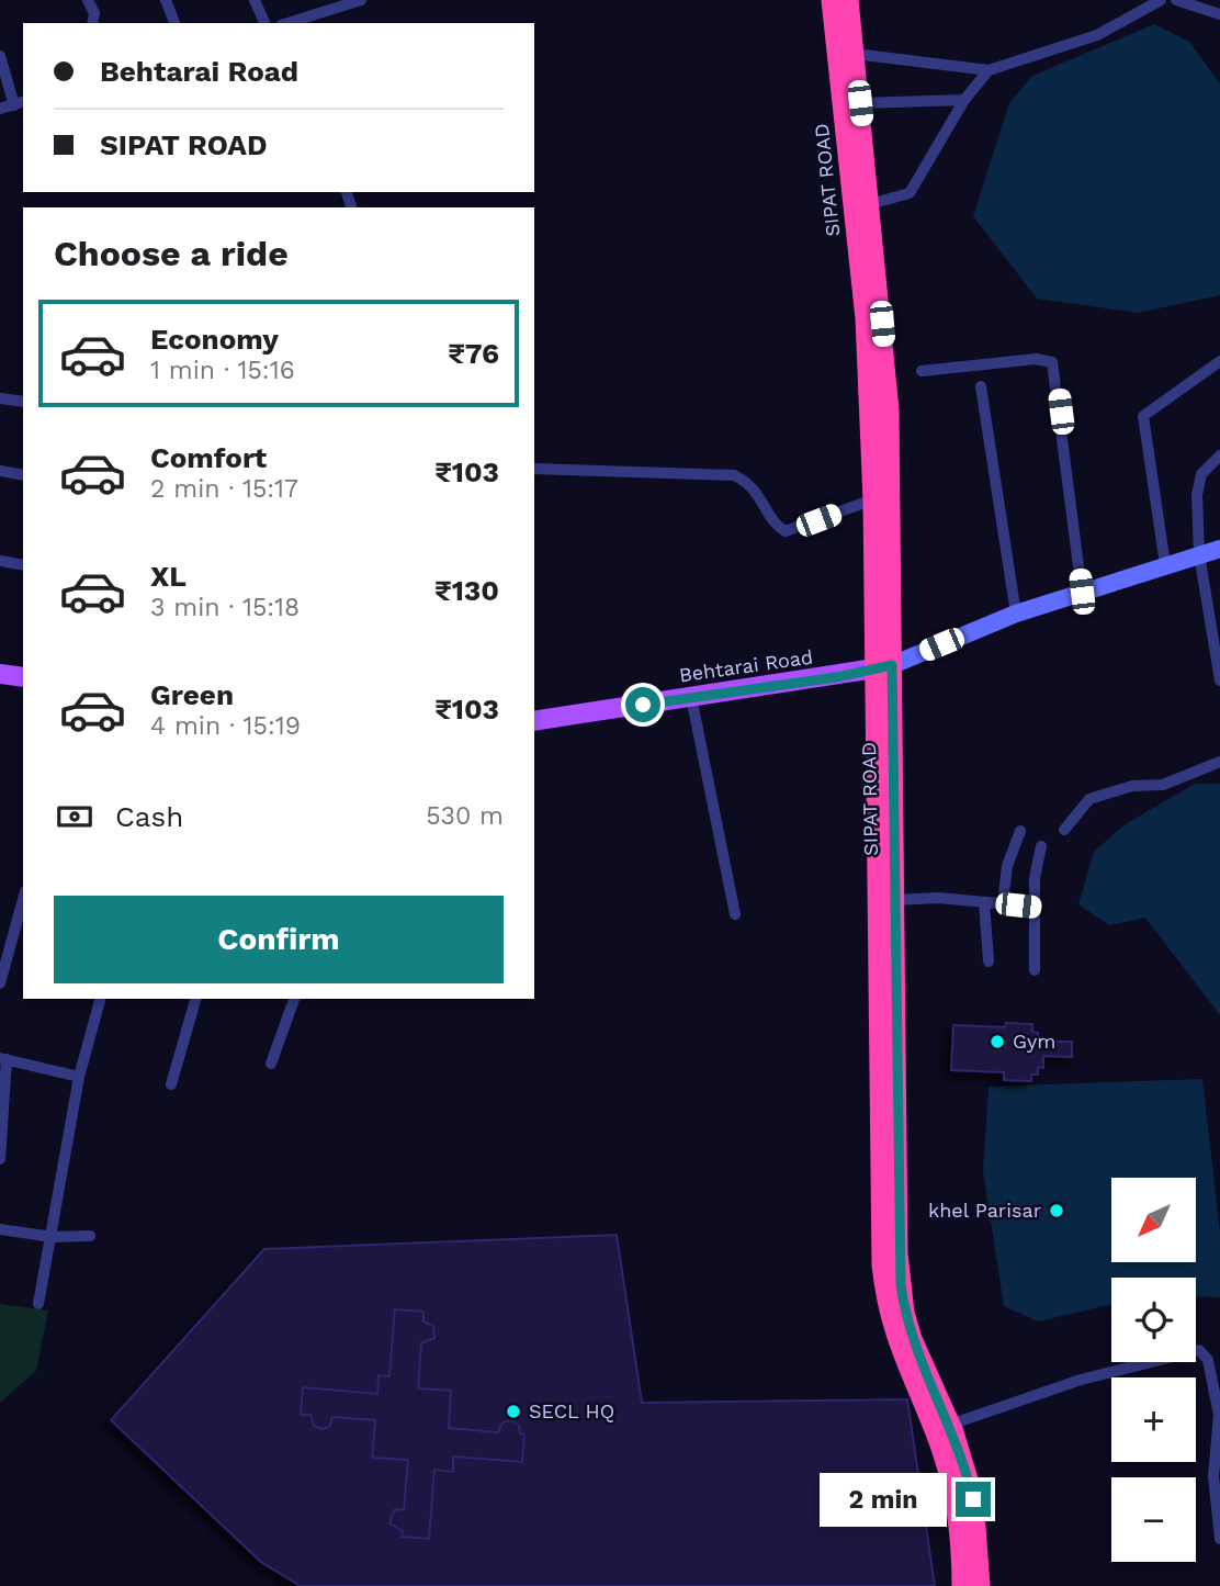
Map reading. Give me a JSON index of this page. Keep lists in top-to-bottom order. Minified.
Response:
{"streets":{"highway":["SIPAT ROAD"],"main road":["Behtarai Road"]},"crossings":[["SIPAT ROAD","Behtarai Road"]],"places":["Gym","khel Parisar","SECL HQ"],"north":"bottom left","page":{"banner":["Behtarai Road","SIPAT ROAD"],"heading":"Choose a ride","list":[{"name":"Economy","note":"1 min · 15:16","value":"₹76"},{"name":"Comfort","note":"2 min · 15:17","value":"₹103"},{"name":"XL","note":"3 min · 15:18","value":"₹130"},{"name":"Green","note":"4 min · 15:19","value":"₹103"}],"pay":["Cash","530 m"],"buttons":"Confirm","map_buttons":["+","−"],"bubble":"2 min"}}
